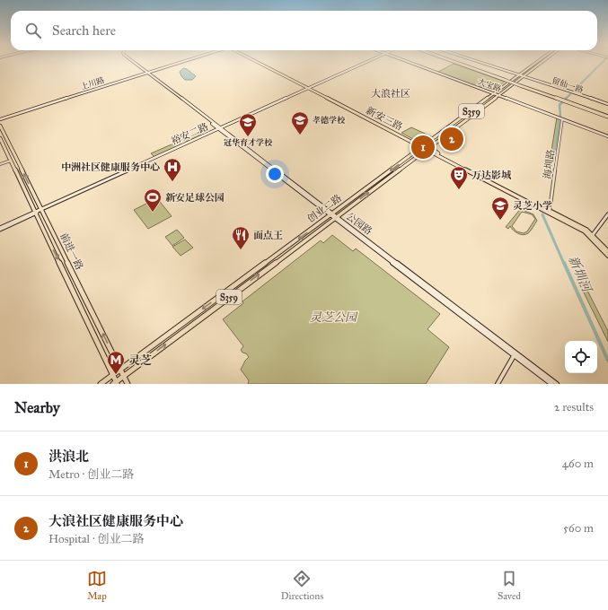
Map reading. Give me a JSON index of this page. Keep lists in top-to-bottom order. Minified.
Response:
{"streets":{"main road":["上川路","大宝路","留仙一路","S359","新安三路","裕安二路","创业二路","公园路","前进一路"],"street":["海圳路"]},"crossings":[["上川路","公园路"],["大宝路","海圳路"],["大宝路","创业二路"],["留仙一路","创业二路"],["新安三路","裕安二路"],["新安三路","海圳路"],["新安三路","创业二路"],["裕安二路","公园路"],["裕安二路","前进一路"],["创业二路","公园路"],["创业二路","前进一路"]],"districts":["大浪社区"],"water":["新圳河"],"parks":["灵芝公园"],"places":{"school or university":["孝德学校","冠华育才学校","灵芝小学"],"hospital":["中洲社区健康服务中心"],"theatre":["万达影城"],"sports":["新安足球公园"],"restaurant":["面点王"],"metro station":["灵芝"]},"page":{"search":"Search here","pins":["2","1"],"heading":["Nearby","2 results"],"list":[{"mark":"1","name":"洪浪北","note":"Metro · 创业二路","value":"460 m"},{"mark":"2","name":"大浪社区健康服务中心","note":"Hospital · 创业二路","value":"560 m"}],"nav":["Map","Directions","Saved"]}}
